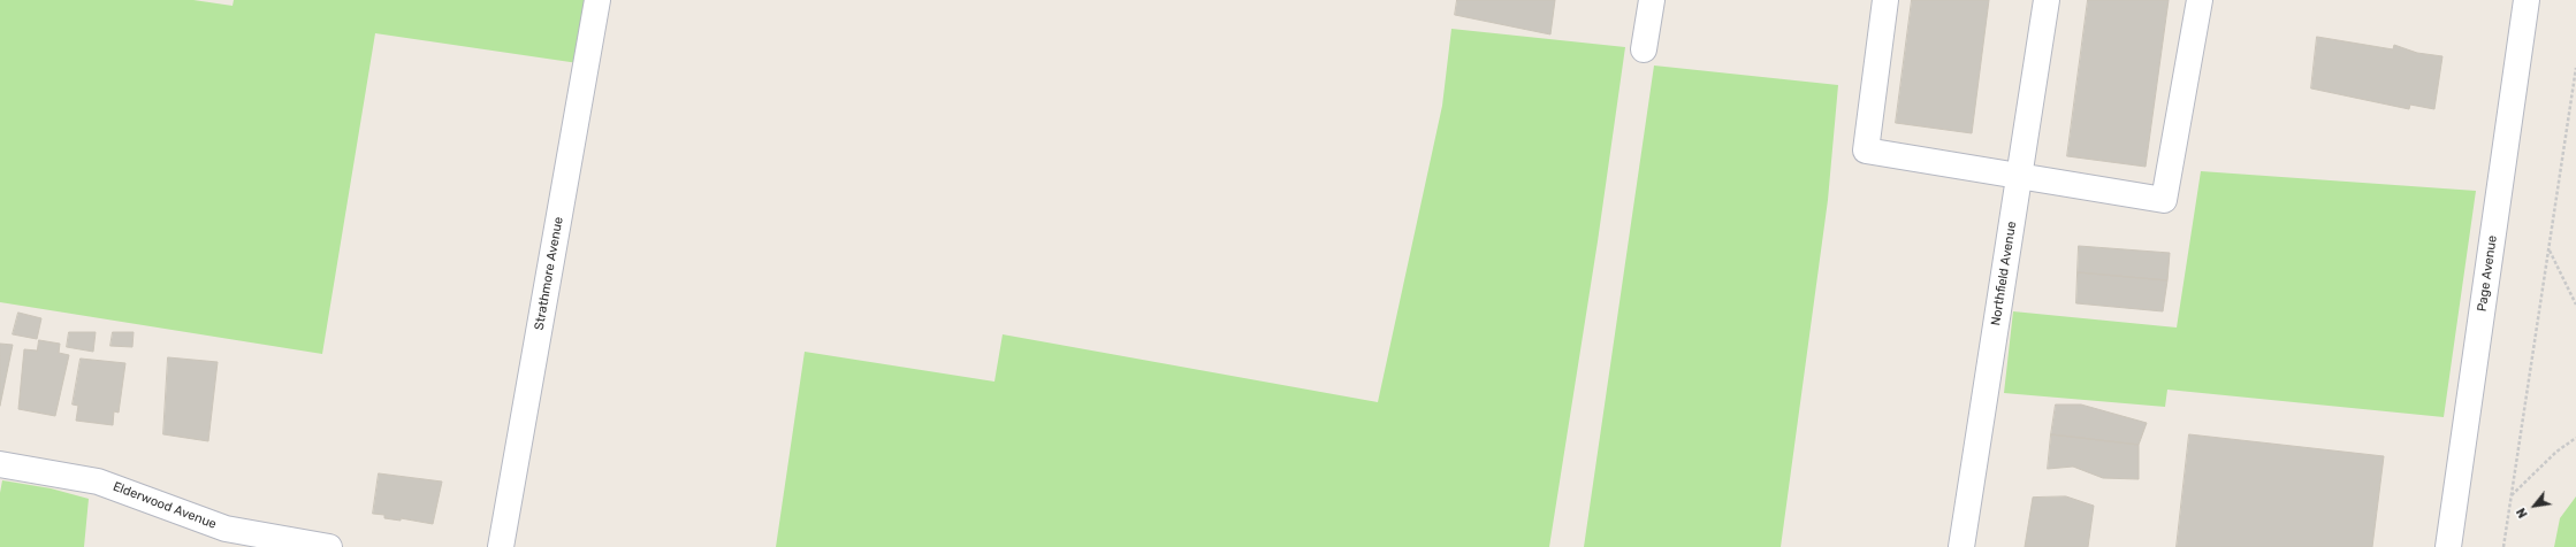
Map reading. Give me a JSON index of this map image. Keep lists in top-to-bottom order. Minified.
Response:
{"streets":{"street":["Strathmore Avenue","Northfield Avenue","Page Avenue","Elderwood Avenue"]},"north":"bottom left"}
